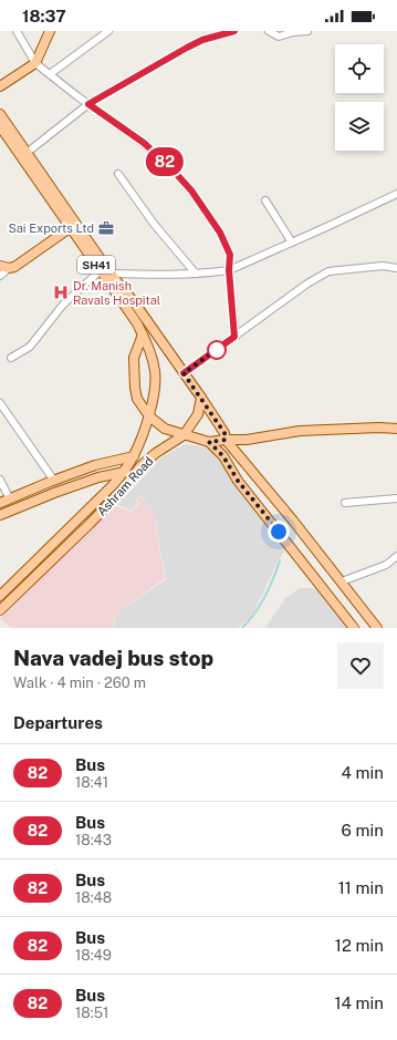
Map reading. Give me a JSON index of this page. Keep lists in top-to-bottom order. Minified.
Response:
{"streets":{"main road":["SH41","Ashram Road"]},"places":{"office":["Sai Exports Ltd"],"hospital":["Dr. Manish Ravals Hospital"]},"lines":["bus line 82"],"page":{"status":"18:37","on_map":"82","heading":[["Nava vadej bus stop","Walk · 4 min · 260 m"],"Departures"],"list":[{"mark":"82","name":"Bus","note":"18:41","value":"4 min"},{"mark":"82","name":"Bus","note":"18:43","value":"6 min"},{"mark":"82","name":"Bus","note":"18:48","value":"11 min"},{"mark":"82","name":"Bus","note":"18:49","value":"12 min"},{"mark":"82","name":"Bus","note":"18:51","value":"14 min"}]}}
